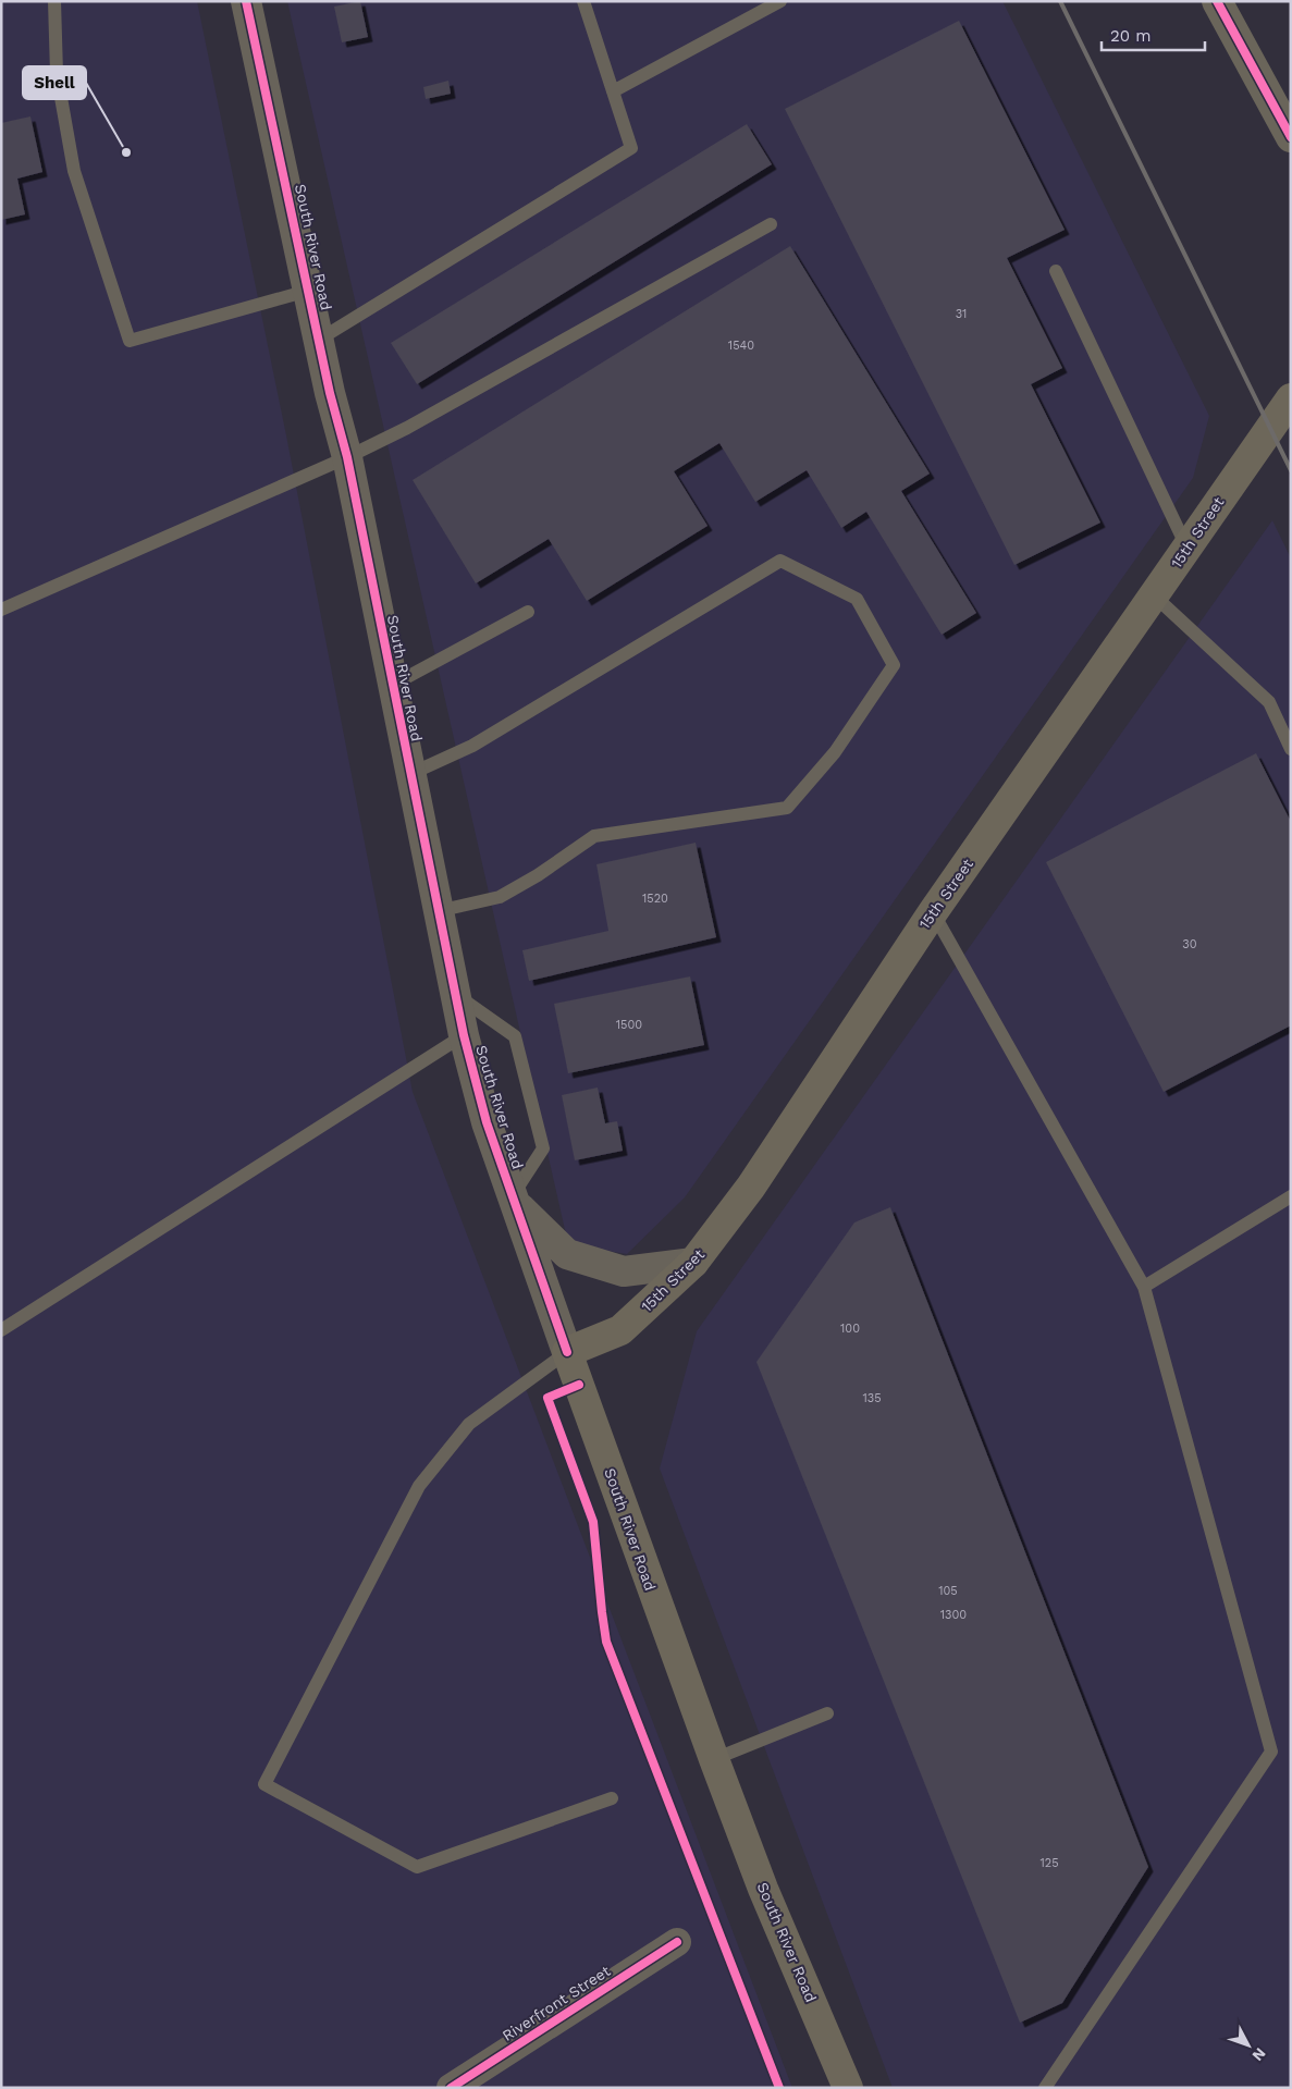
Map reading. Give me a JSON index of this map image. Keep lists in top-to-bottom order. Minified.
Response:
{"streets":{"main road":["South River Road","15th Street"],"street":["Riverfront Street"]},"crossings":[["South River Road","15th Street"]],"places":["Shell"],"house_numbers":["31","1540","1520","30","1500","100","135","105","1300","125"],"scale_bar":"20 m","north":"bottom right"}
